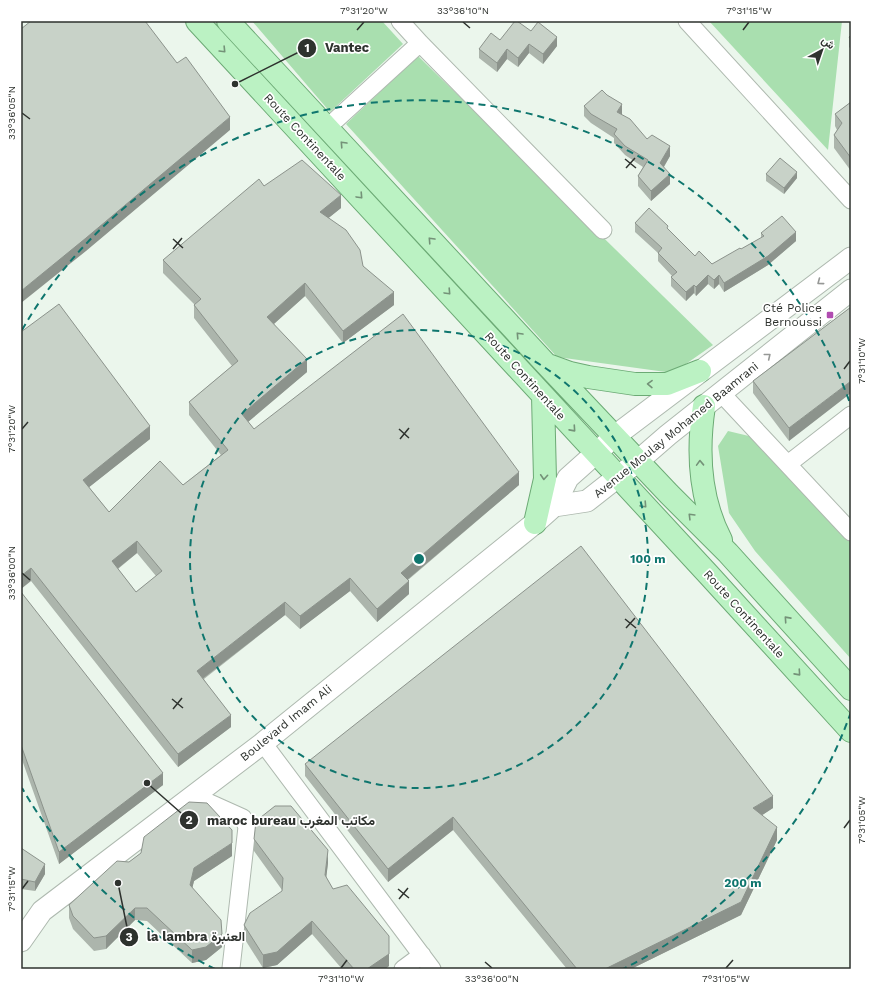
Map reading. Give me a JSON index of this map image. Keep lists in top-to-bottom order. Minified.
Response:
{"streets":{"main road":["Route Continentale"],"street":["Avenue Moulay Mohamed Baamrani","Boulevard Imam Ali"]},"crossings":[["Route Continentale","Avenue Moulay Mohamed Baamrani"],["Avenue Moulay Mohamed Baamrani","Boulevard Imam Ali"]],"places":{"other":["Vantec","maroc bureau مكاتب المغرب","la lambra العنبرة"],"transit":["Cté Police Bernoussi"]},"north":"top right","coordinates":["7°31'20\"W","33°36'10\"N","7°31'15\"W","33°36'05\"N","7°31'10\"W","33°36'00\"N","7°31'05\"W"],"rings":["100 m","200 m"]}
